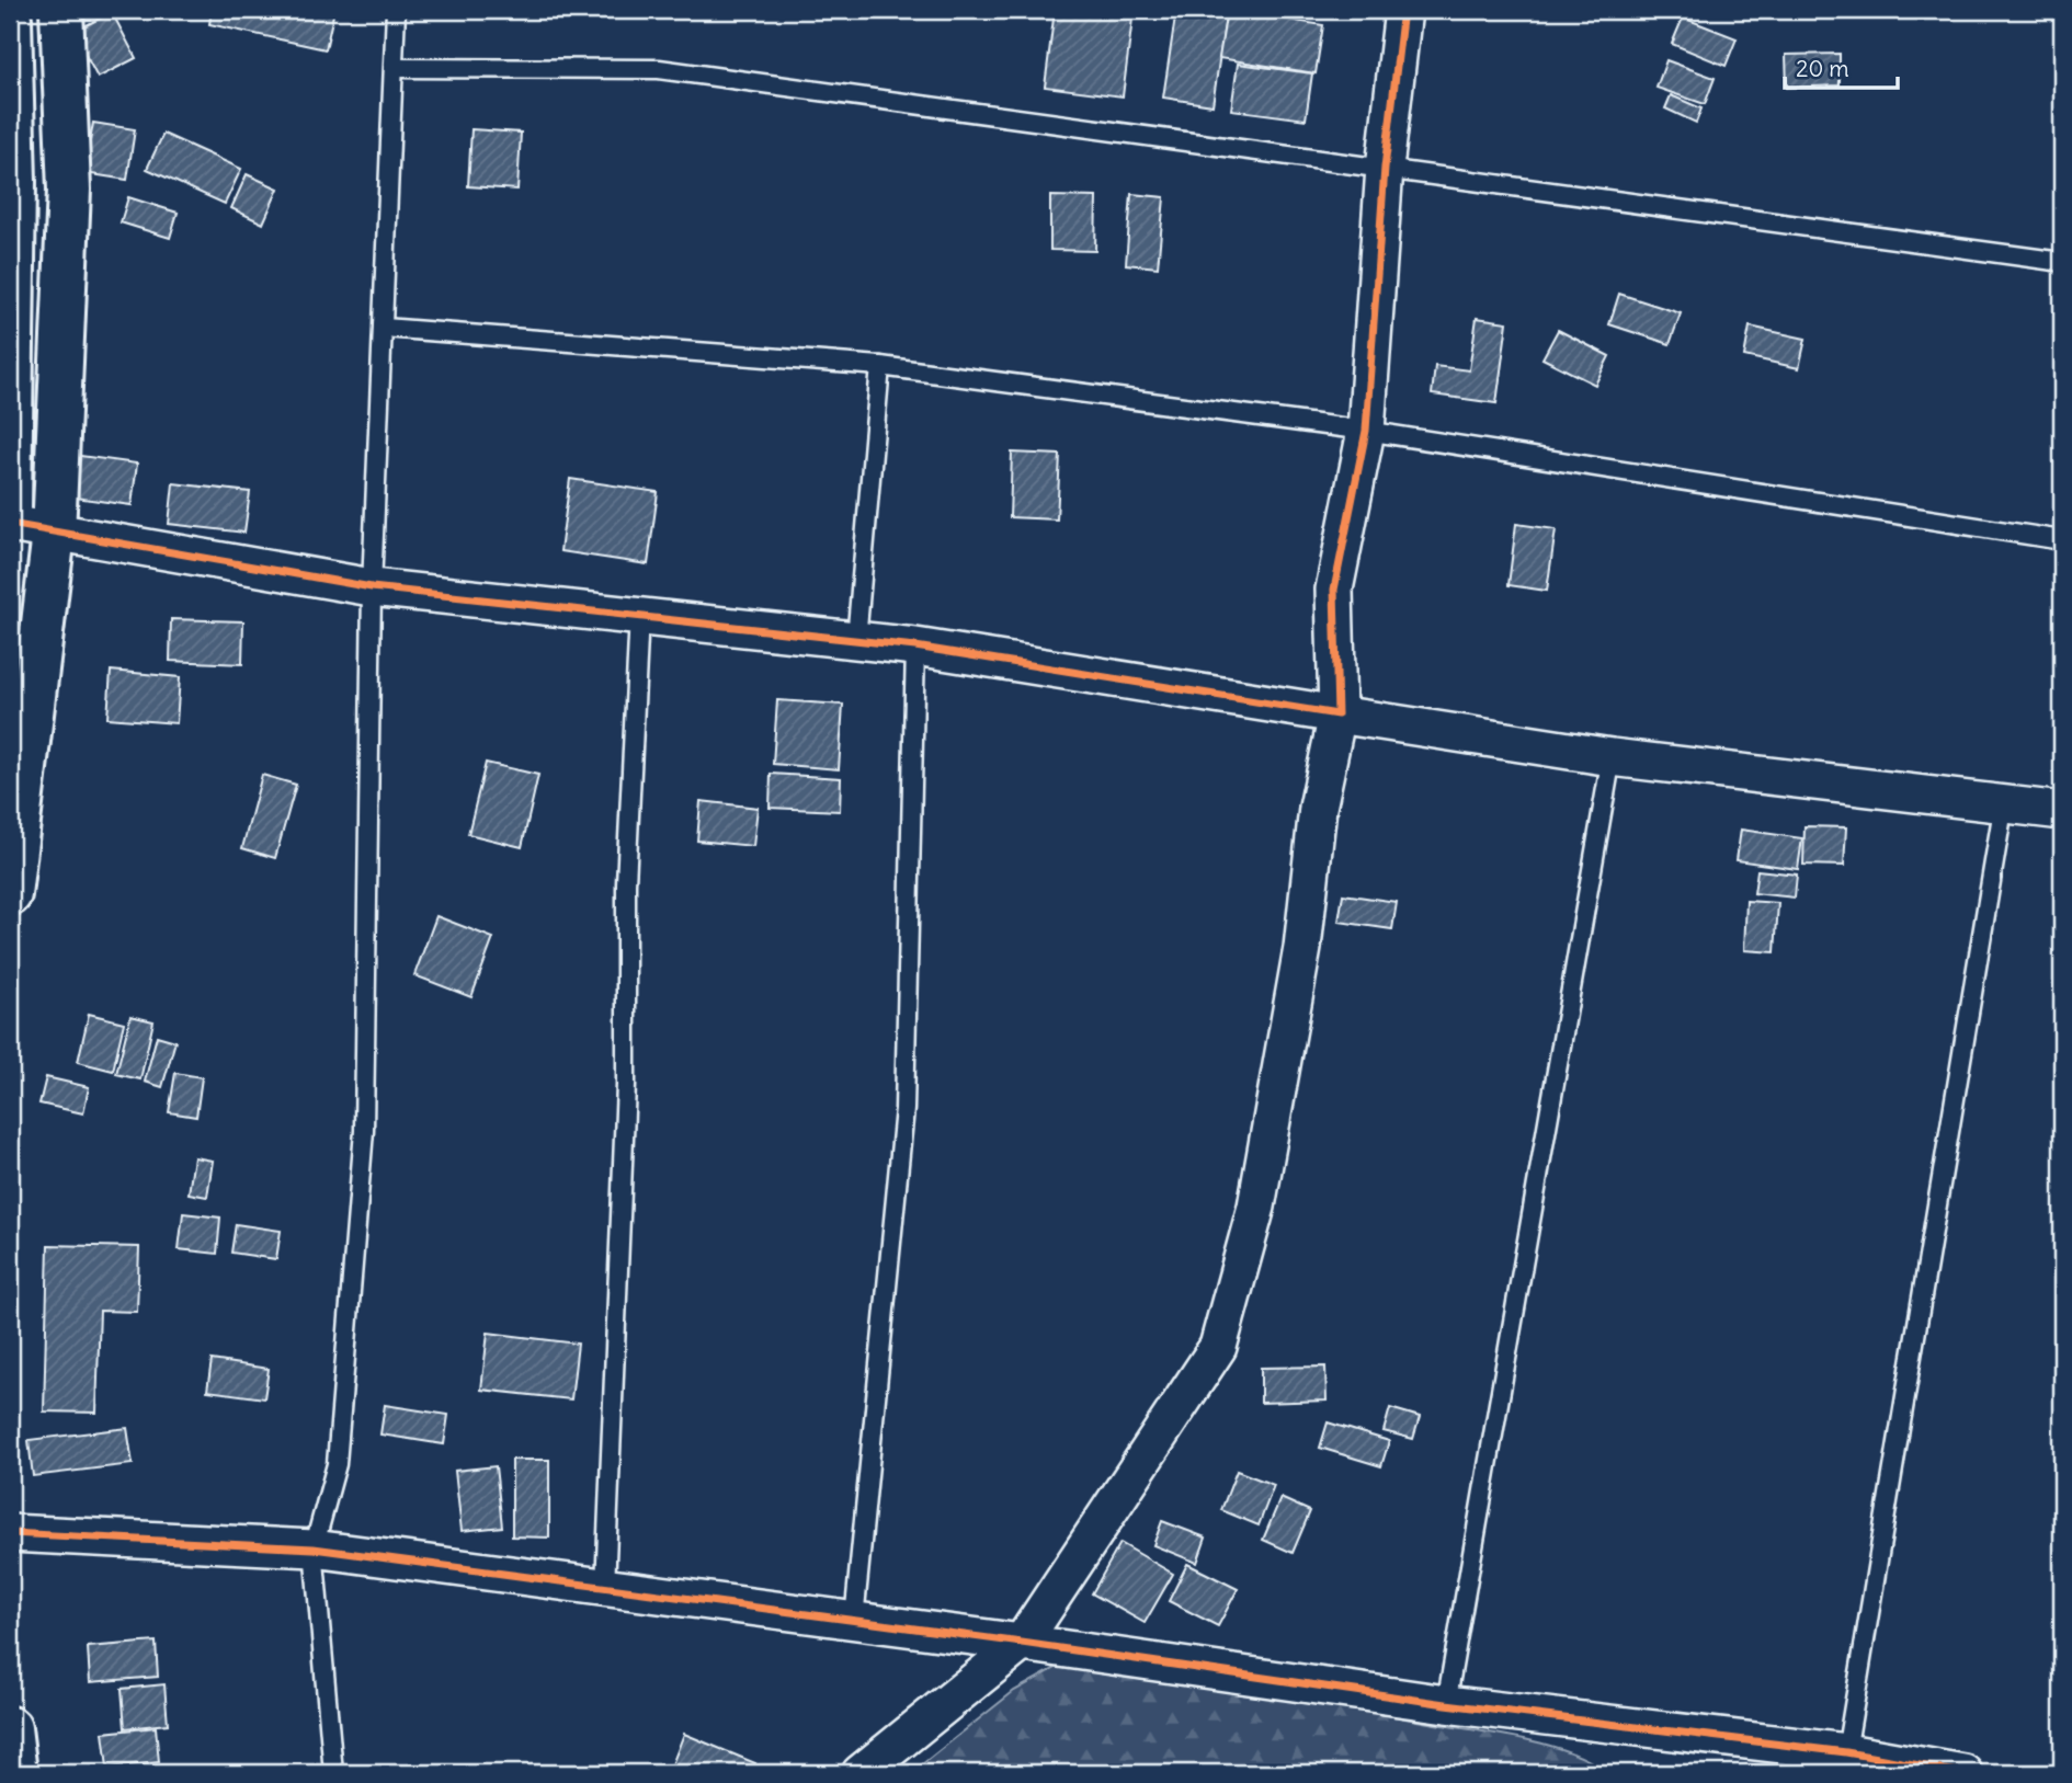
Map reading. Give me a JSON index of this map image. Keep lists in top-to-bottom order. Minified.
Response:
{"scale_bar":"20 m"}
